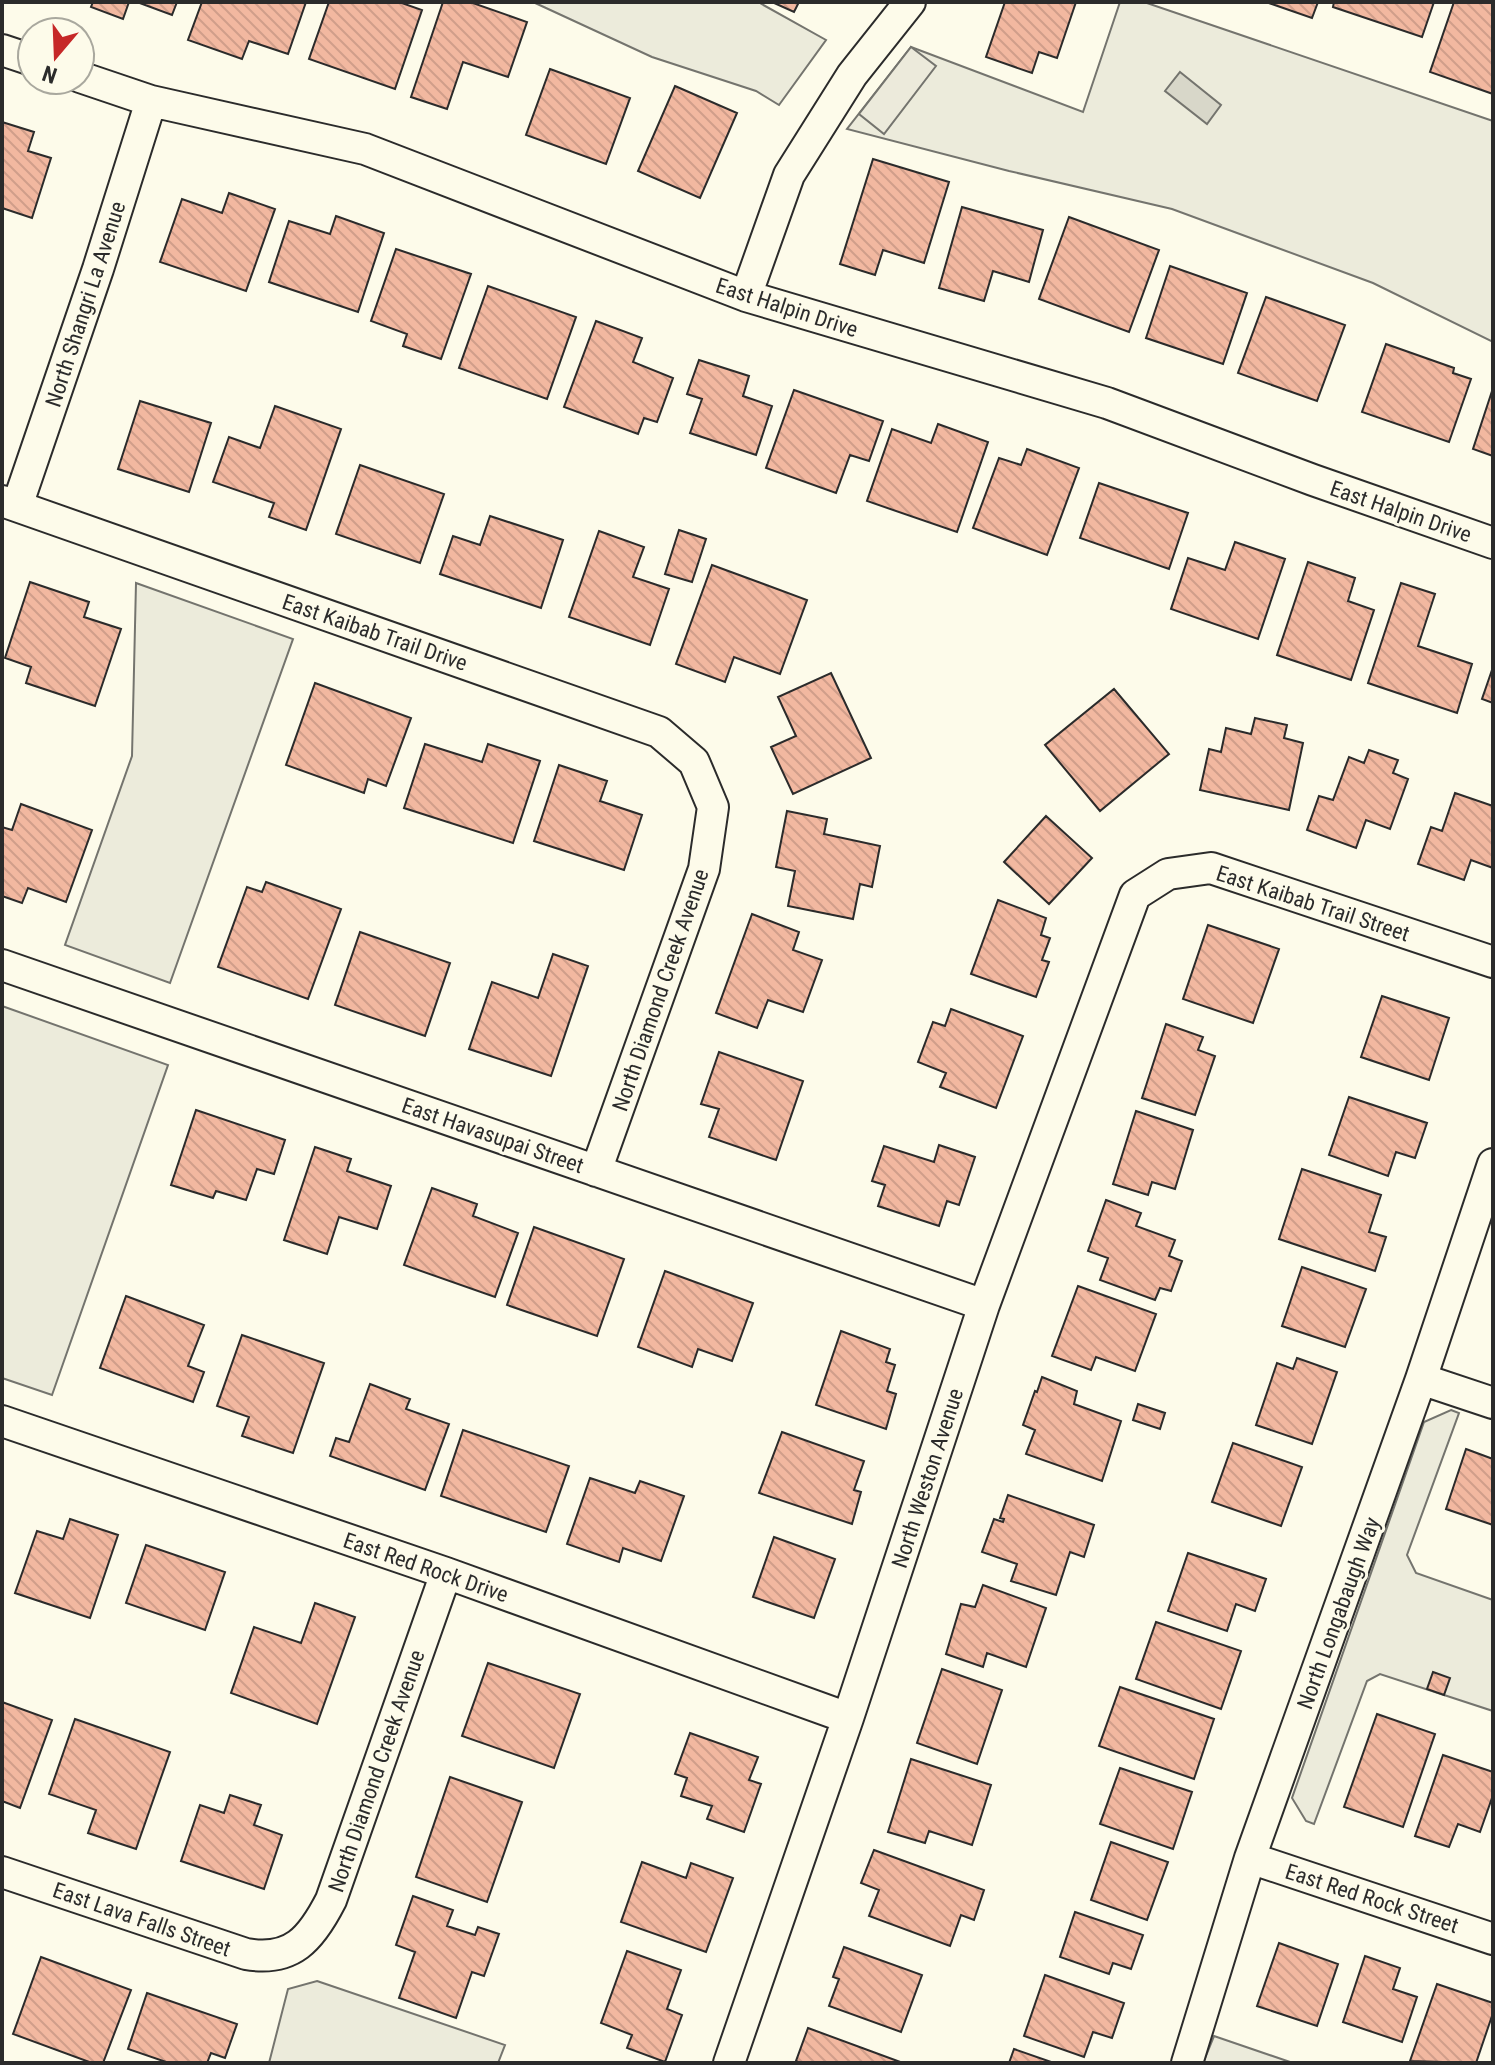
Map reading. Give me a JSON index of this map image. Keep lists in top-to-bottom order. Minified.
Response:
{"streets":{"street":["North Shangri La Avenue","East Halpin Drive","East Kaibab Trail Drive","East Kaibab Trail Street","North Diamond Creek Avenue","East Havasupai Street","North Weston Avenue","East Red Rock Drive","North Longabaugh Way","East Red Rock Street","East Lava Falls Street"]},"crossings":[["North Shangri La Avenue","East Halpin Drive"],["North Shangri La Avenue","East Kaibab Trail Drive"],["East Kaibab Trail Drive","North Diamond Creek Avenue"],["East Kaibab Trail Street","North Weston Avenue"],["North Diamond Creek Avenue","East Havasupai Street"],["North Diamond Creek Avenue","East Red Rock Drive"],["North Diamond Creek Avenue","East Lava Falls Street"],["East Havasupai Street","North Weston Avenue"],["North Weston Avenue","East Red Rock Drive"],["North Longabaugh Way","East Red Rock Street"]],"north":"bottom"}
